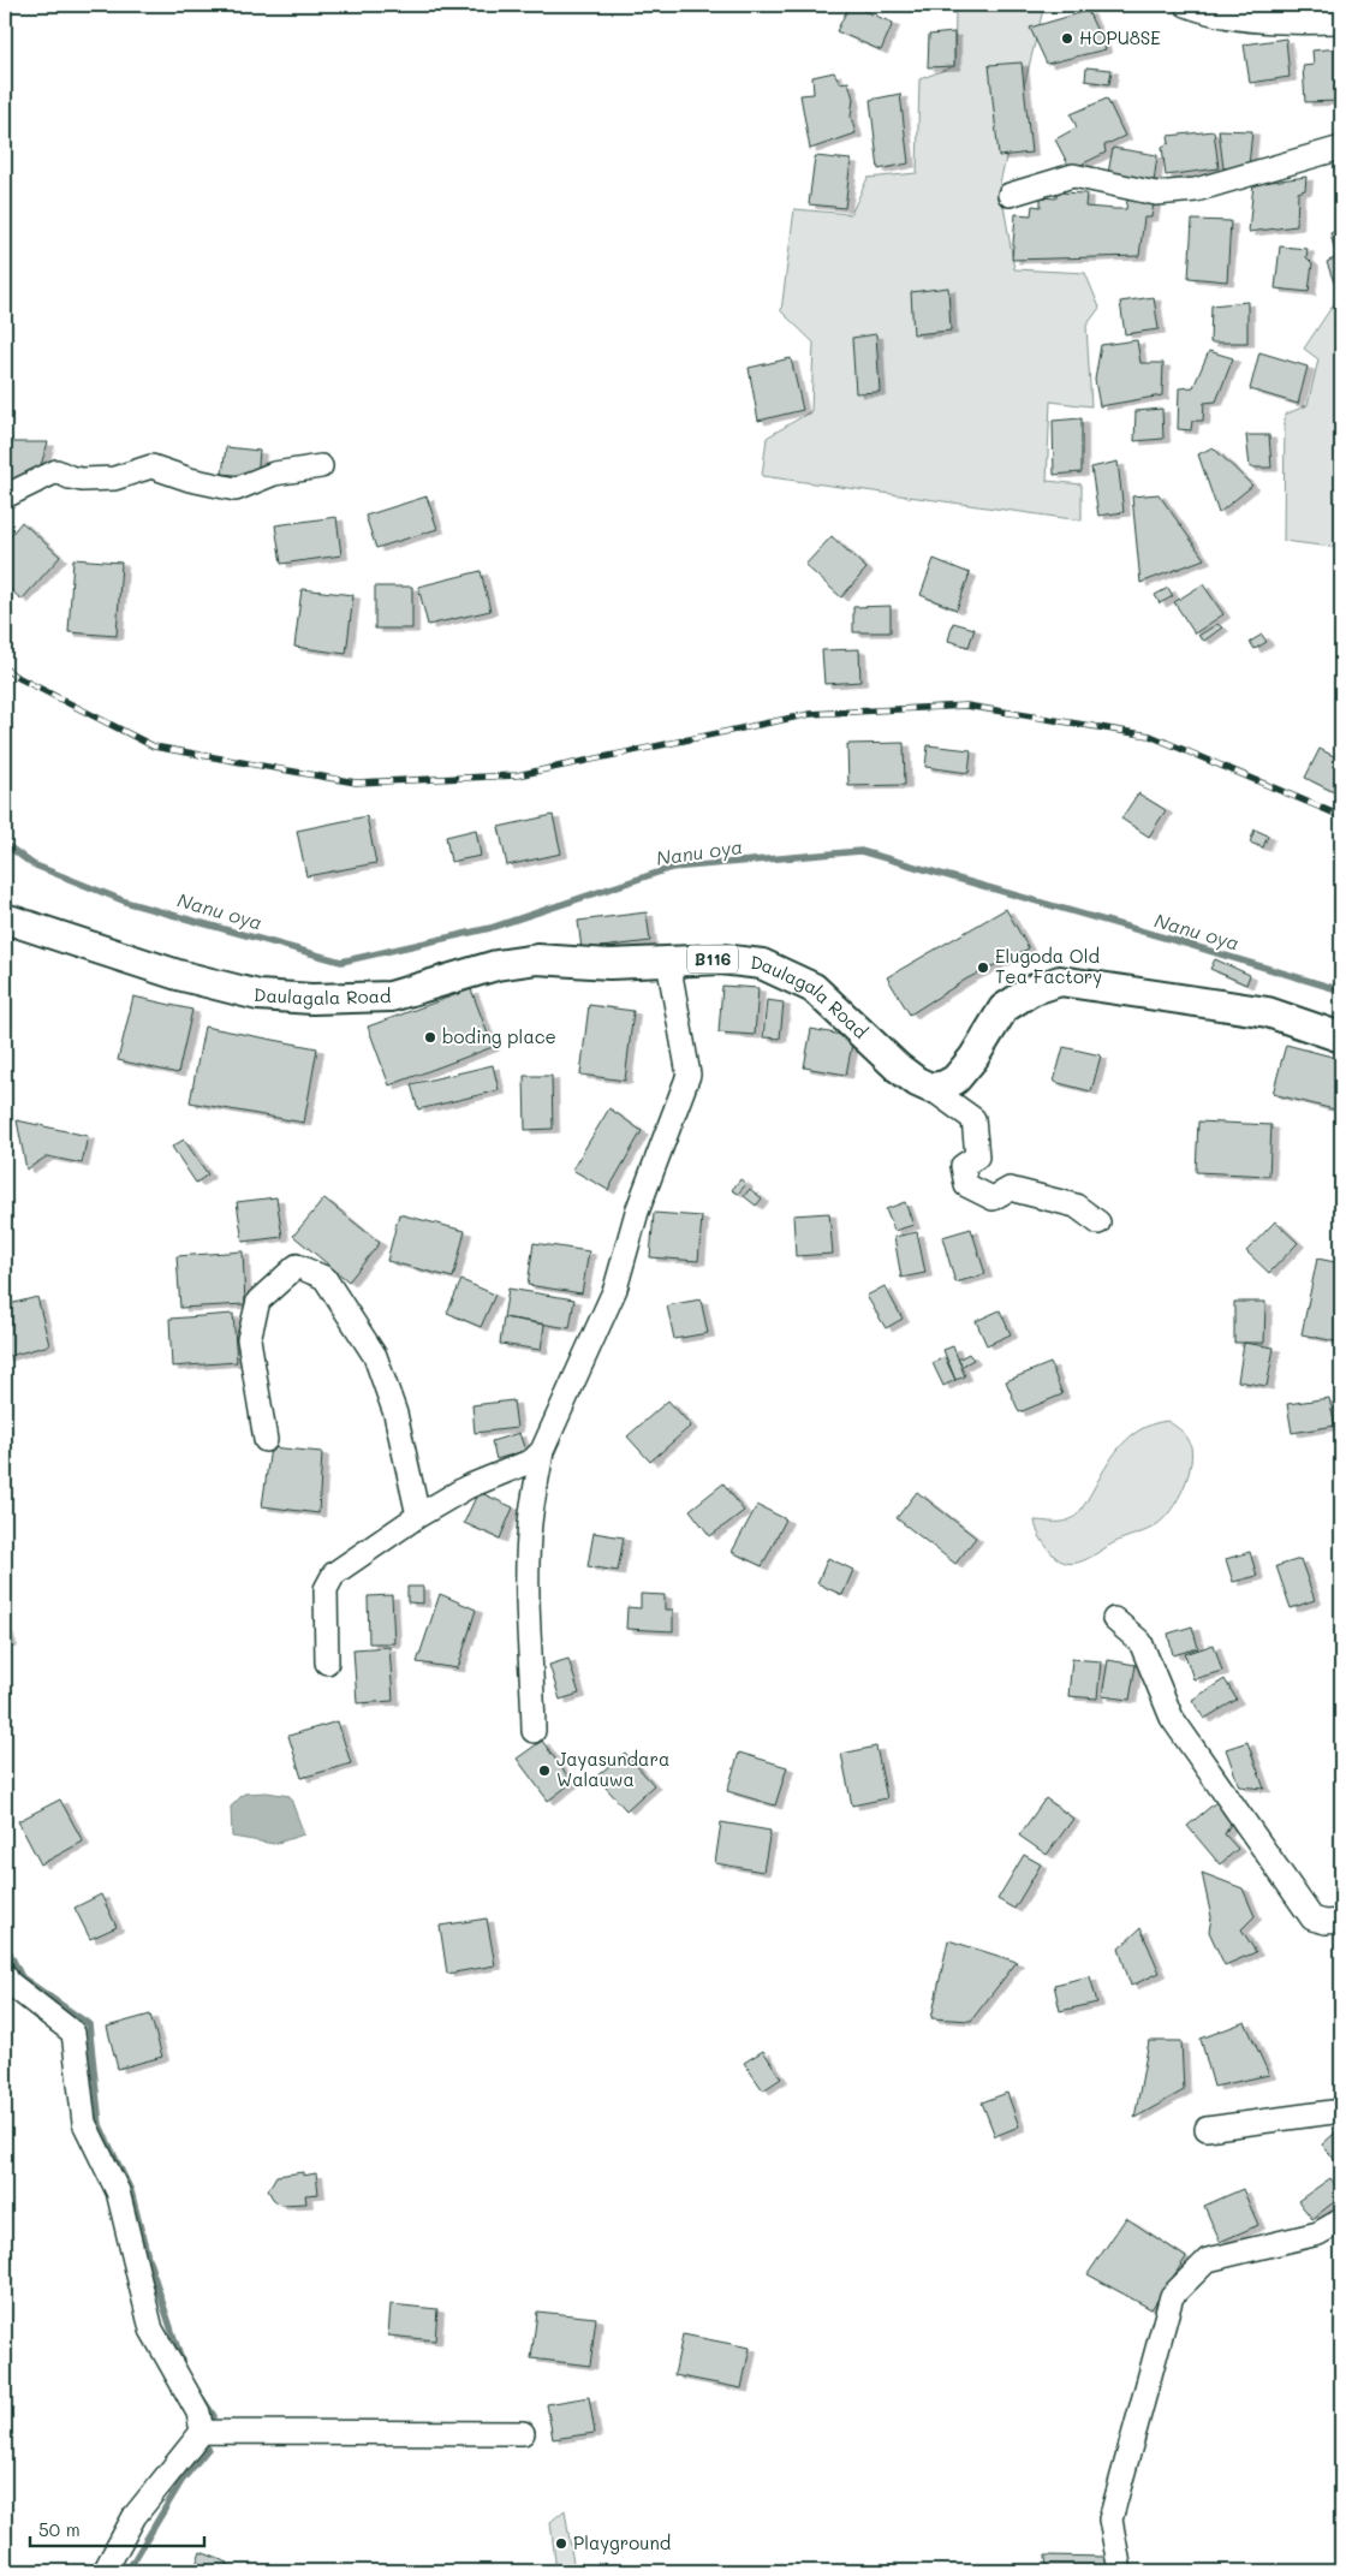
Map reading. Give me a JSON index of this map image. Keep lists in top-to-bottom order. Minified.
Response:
{"streets":{"main road":["B116","Daulagala Road"]},"water":["Nanu oya"],"places":["HOPU8SE","Elugoda Old Tea Factory","boding place","Jayasundara Walauwa","Playground"],"scale_bar":"50 m"}
